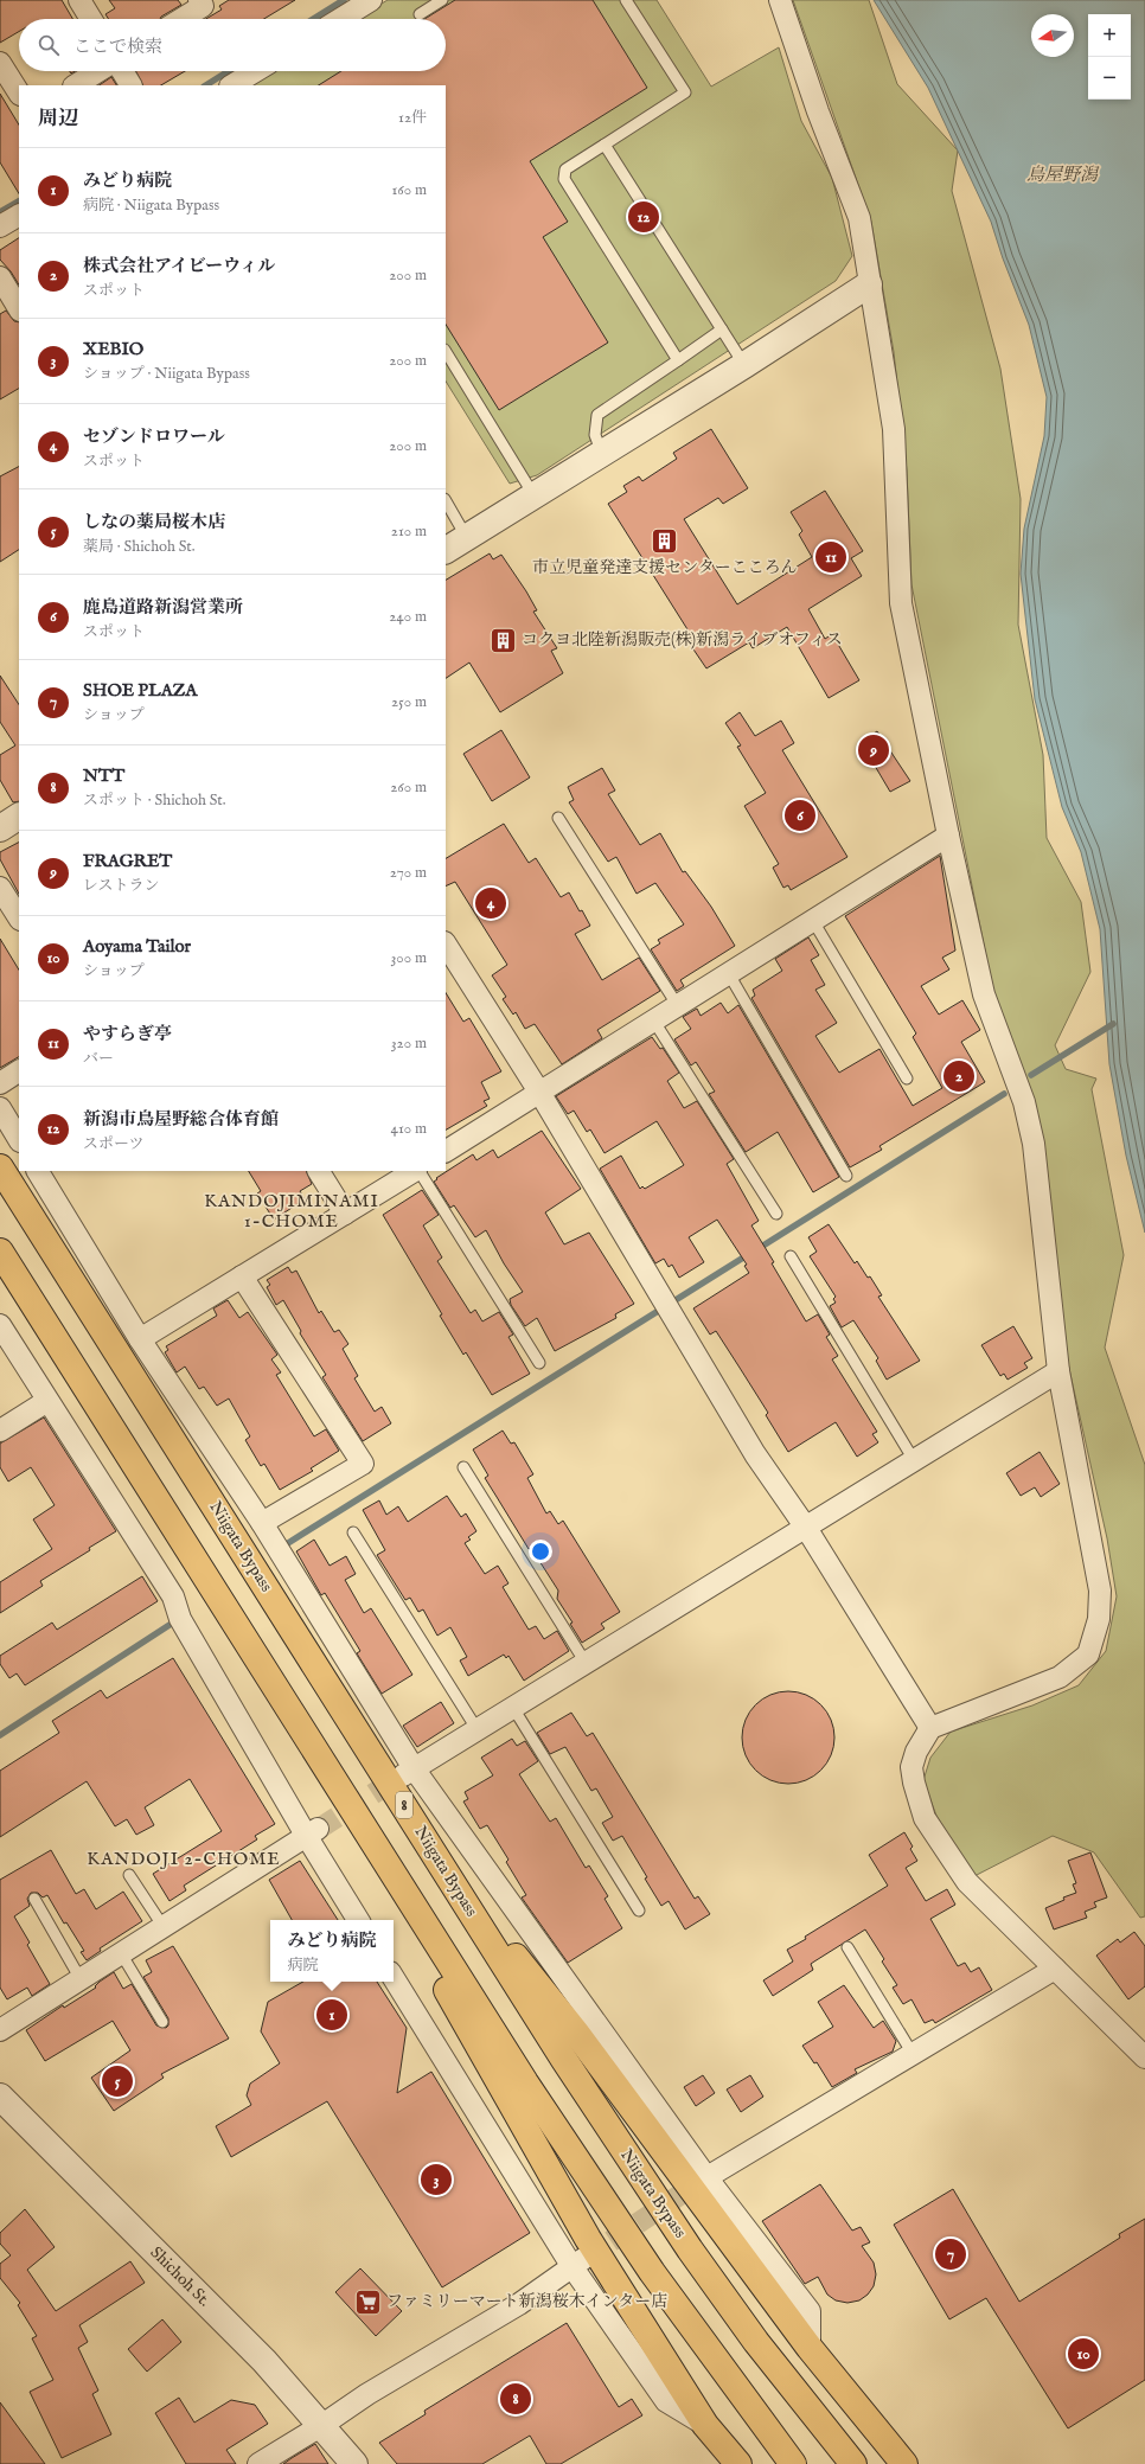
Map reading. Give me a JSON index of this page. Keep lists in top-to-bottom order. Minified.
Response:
{"streets":{"highway":["Niigata Bypass","8"],"street":["Shichoh St."]},"districts":["KANDOJIMINAMI 1-CHOME","KANDOJI 2-CHOME"],"water":["鳥屋野潟"],"places":{"building":["市立児童発達支援センターこころん","コクヨ北陸新潟販売(株)新潟ライブオフィス"],"supermarket":["ファミリーマート新潟桜木インター店"]},"north":"left","page":{"map_buttons":["+","−"],"search":"ここで検索","heading":["周辺","12件"],"list":[{"mark":"1","name":"みどり病院","note":"病院 · Niigata Bypass","value":"160 m"},{"mark":"2","name":"株式会社アイビーウィル","note":"スポット","value":"200 m"},{"mark":"3","name":"XEBIO","note":"ショップ · Niigata Bypass","value":"200 m"},{"mark":"4","name":"セゾンドロワール","note":"スポット","value":"200 m"},{"mark":"5","name":"しなの薬局桜木店","note":"薬局 · Shichoh St.","value":"210 m"},{"mark":"6","name":"鹿島道路新潟営業所","note":"スポット","value":"240 m"},{"mark":"7","name":"SHOE PLAZA","note":"ショップ","value":"250 m"},{"mark":"8","name":"NTT","note":"スポット · Shichoh St.","value":"260 m"},{"mark":"9","name":"FRAGRET","note":"レストラン","value":"270 m"},{"mark":"10","name":"Aoyama Tailor","note":"ショップ","value":"300 m"},{"mark":"11","name":"やすらぎ亭","note":"バー","value":"320 m"},{"mark":"12","name":"新潟市鳥屋野総合体育館","note":"スポーツ","value":"410 m"}],"pins":["12","11","9","6","4","2","1","5","3","7","10","8"],"popup":["みどり病院","病院"]}}
